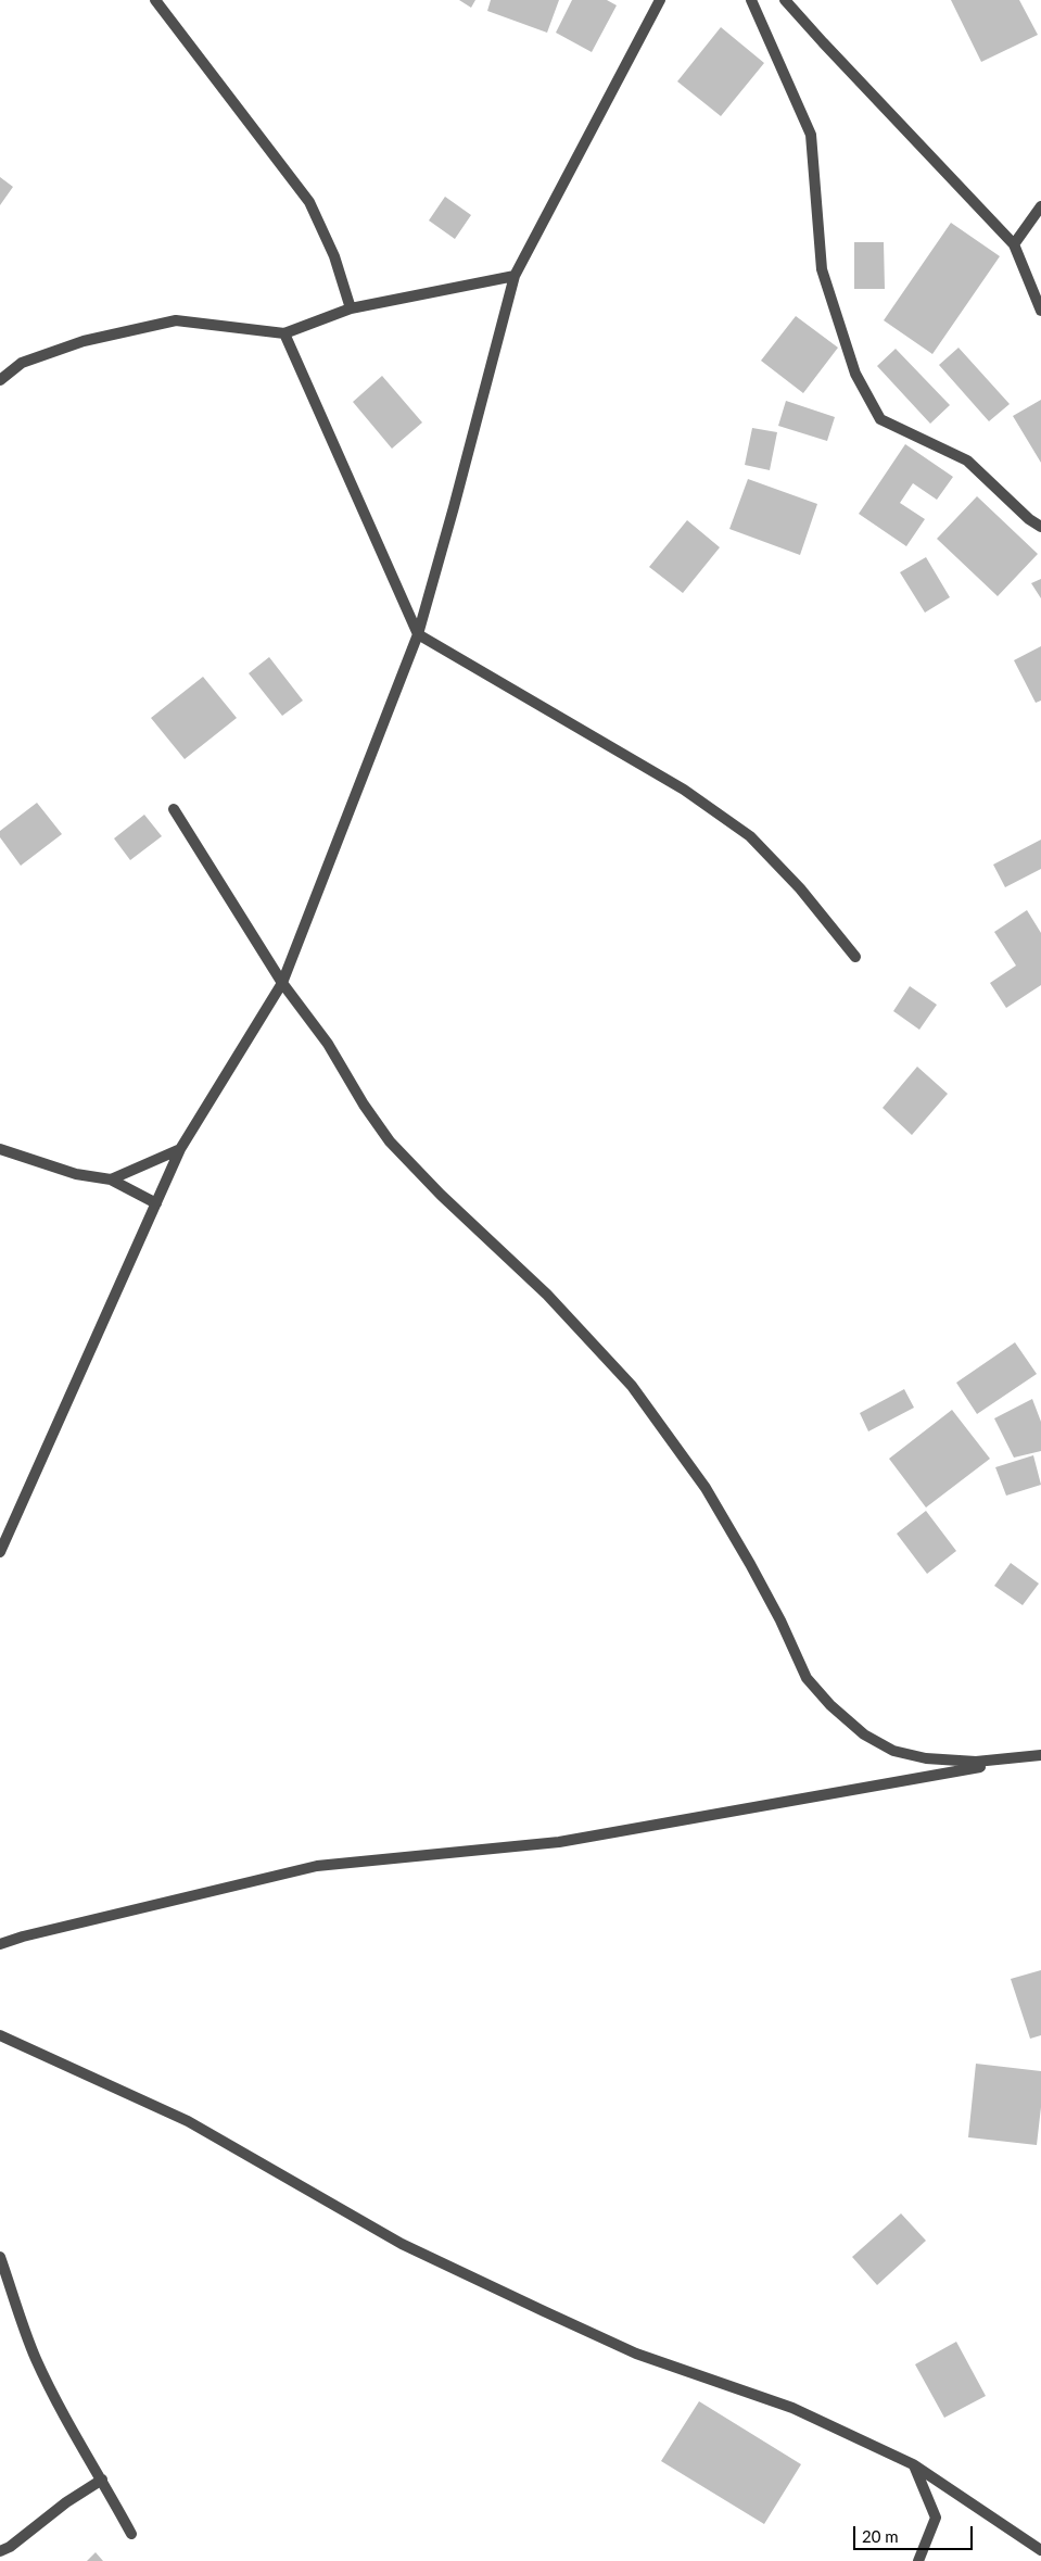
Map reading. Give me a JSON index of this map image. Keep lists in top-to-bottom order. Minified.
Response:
{"scale_bar":"20 m"}
